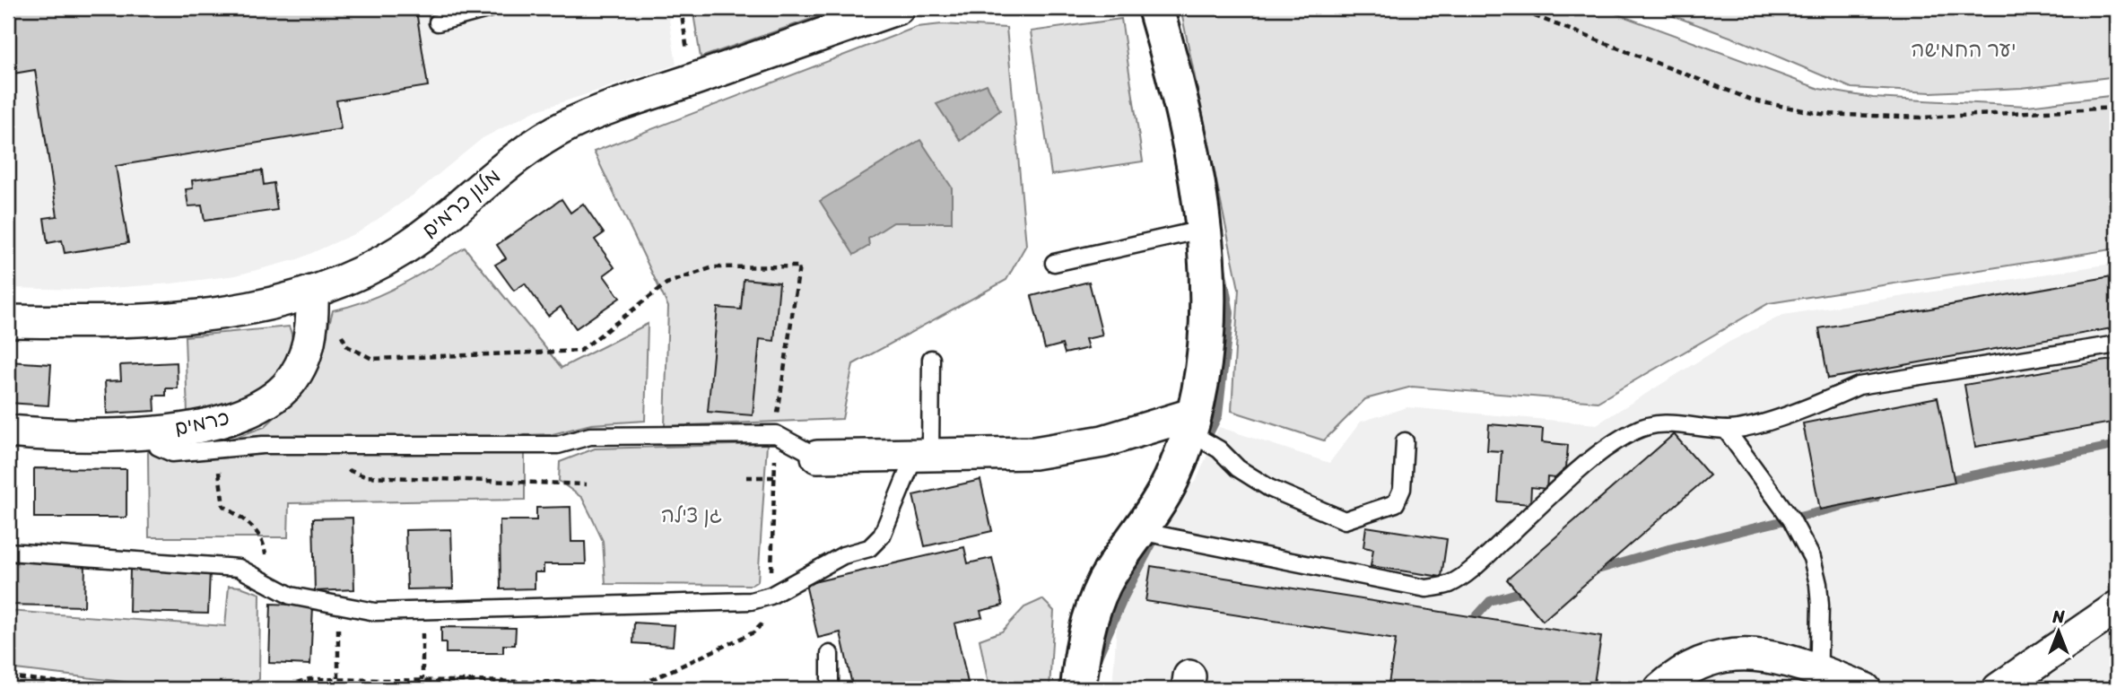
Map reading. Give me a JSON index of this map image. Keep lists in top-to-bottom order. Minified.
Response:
{"streets":{"street":["מלון כרמים","כרמים"]},"crossings":[["מלון כרמים","כרמים"]],"parks":["יער החמישה","גן צילה"],"north":"top"}
